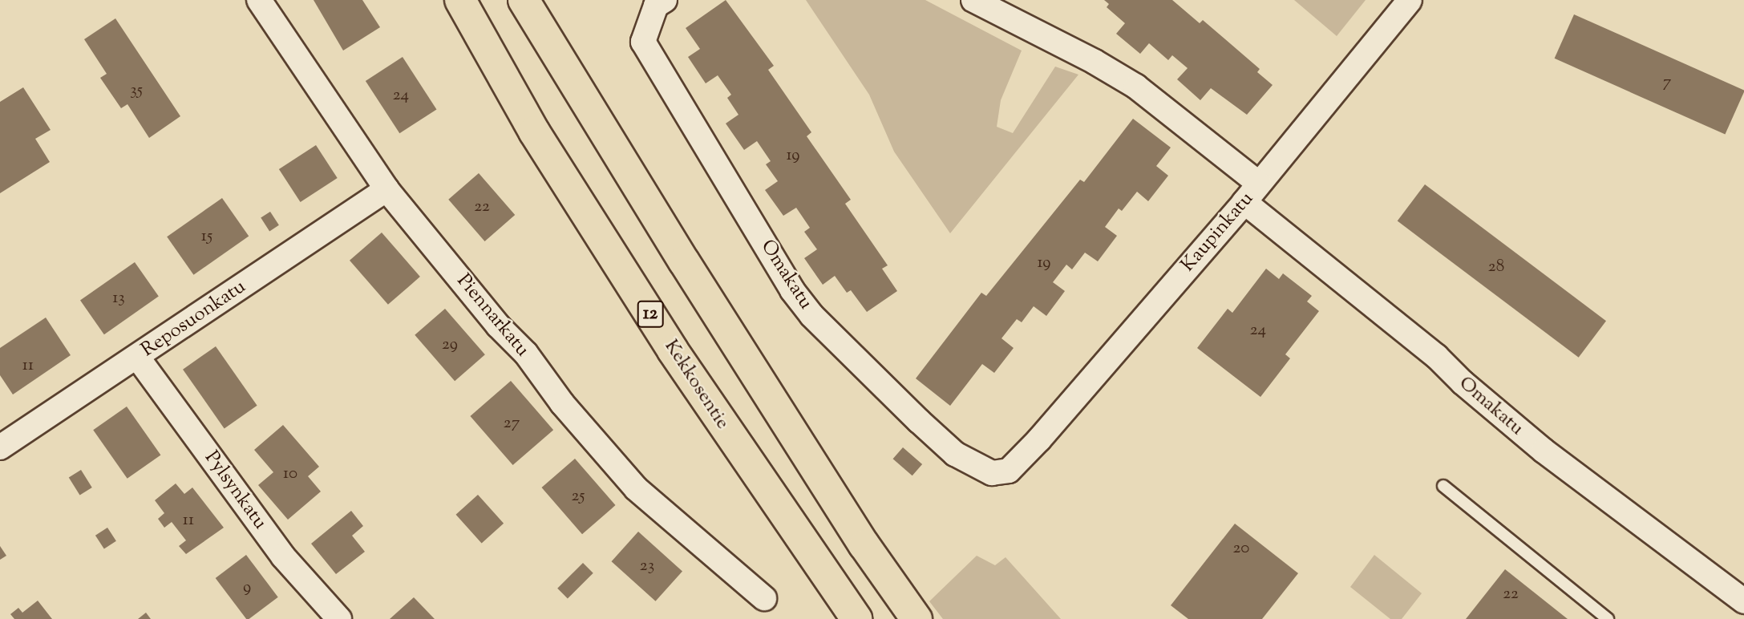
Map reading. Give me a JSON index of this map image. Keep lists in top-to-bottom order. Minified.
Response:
{"streets":{"highway":["12","Kekkosentie"],"street":["Kaupinkatu","Omakatu","Piennarkatu","Reposuonkatu","Pylsynkatu"]},"crossings":[["Kaupinkatu","Omakatu"],["Piennarkatu","Reposuonkatu"],["Reposuonkatu","Pylsynkatu"]],"house_numbers":["7","35","24","19","22","15","19","28","13","24","29","11","27","10","25","11","20","23","9","22"]}
